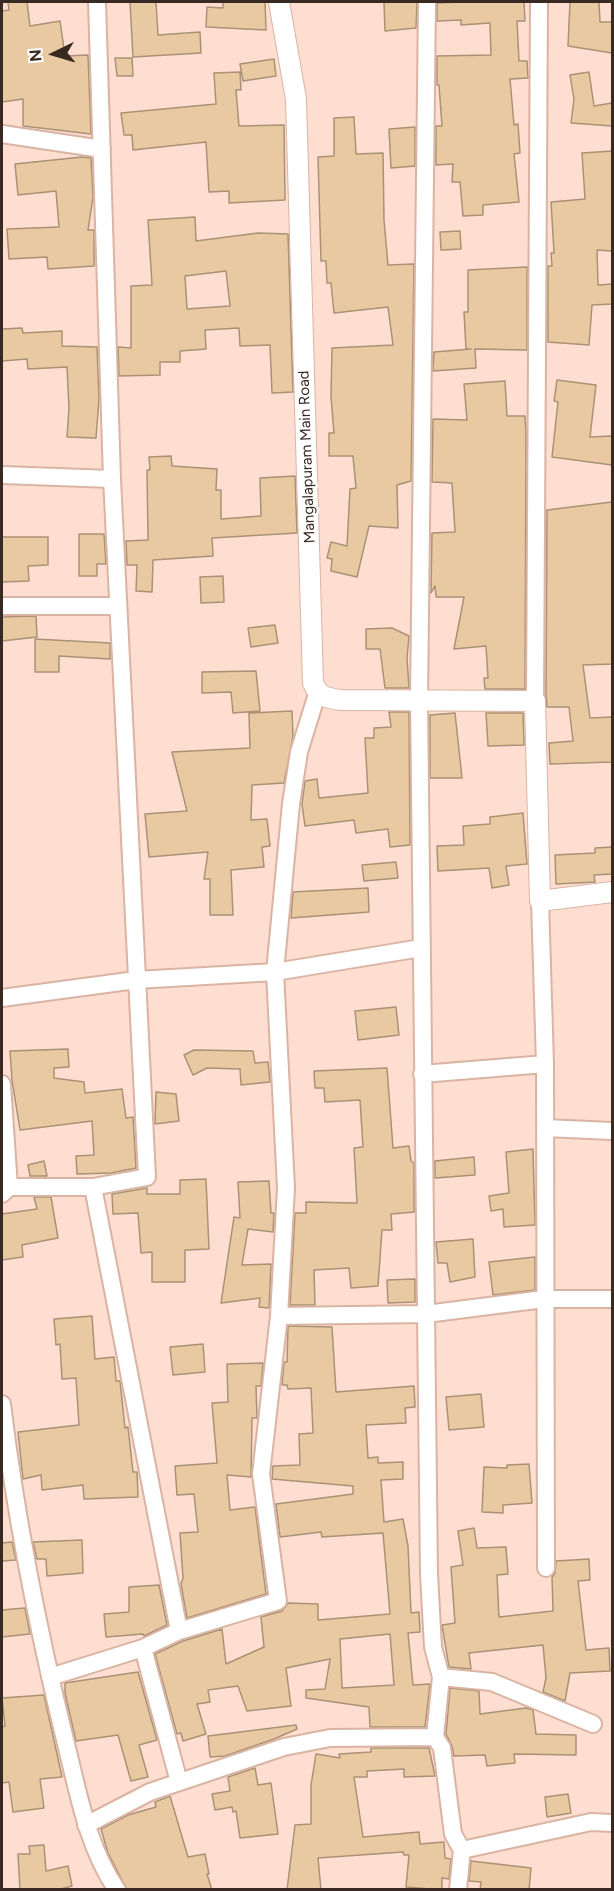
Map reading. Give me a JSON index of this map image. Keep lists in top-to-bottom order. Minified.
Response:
{"streets":{"street":["Mangalapuram Main Road"]},"north":"left"}
